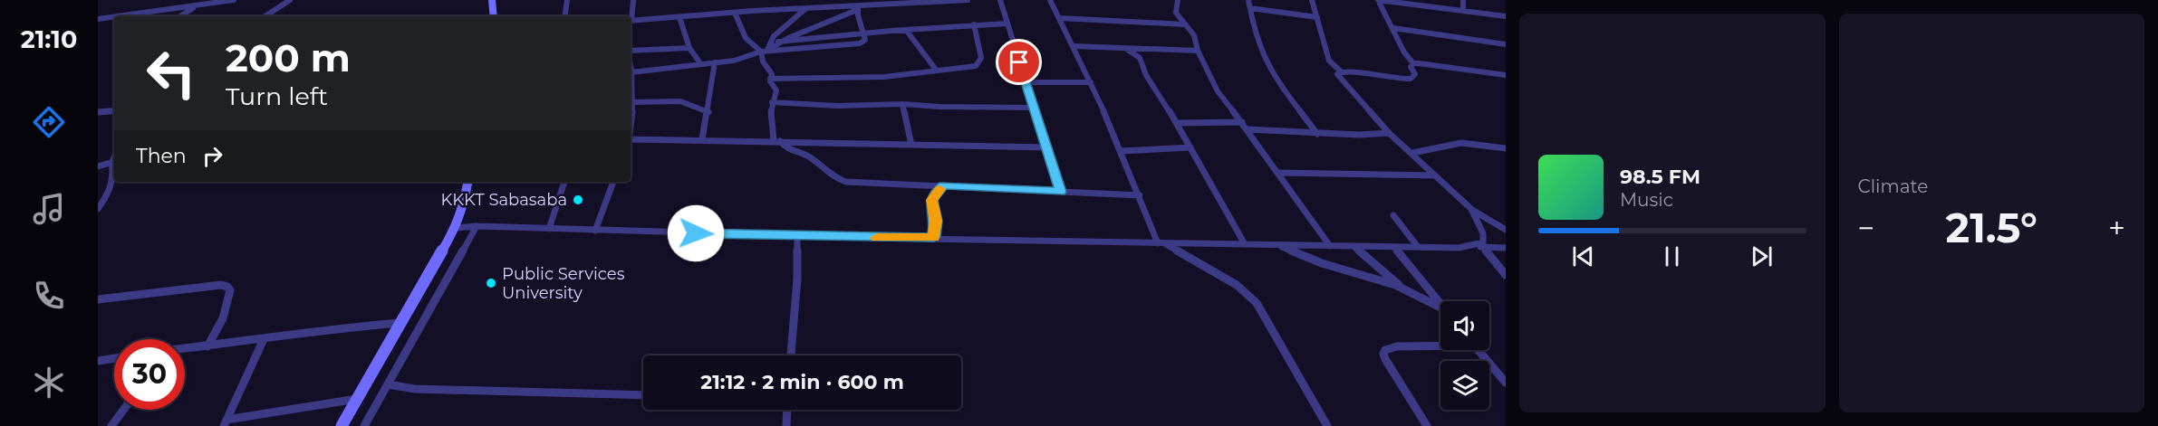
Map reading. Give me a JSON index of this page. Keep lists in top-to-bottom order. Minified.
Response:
{"places":["KKKT Sabasaba","Public Services University"],"page":{"tabs":"21:10","tile":"Climate","turn":["200 m","Turn left"],"then":"Then","song":["98.5 FM","Music"],"heat":["−","21.5°","+"],"limit":"30","trip":"21:12 · 2 min · 600 m"}}
